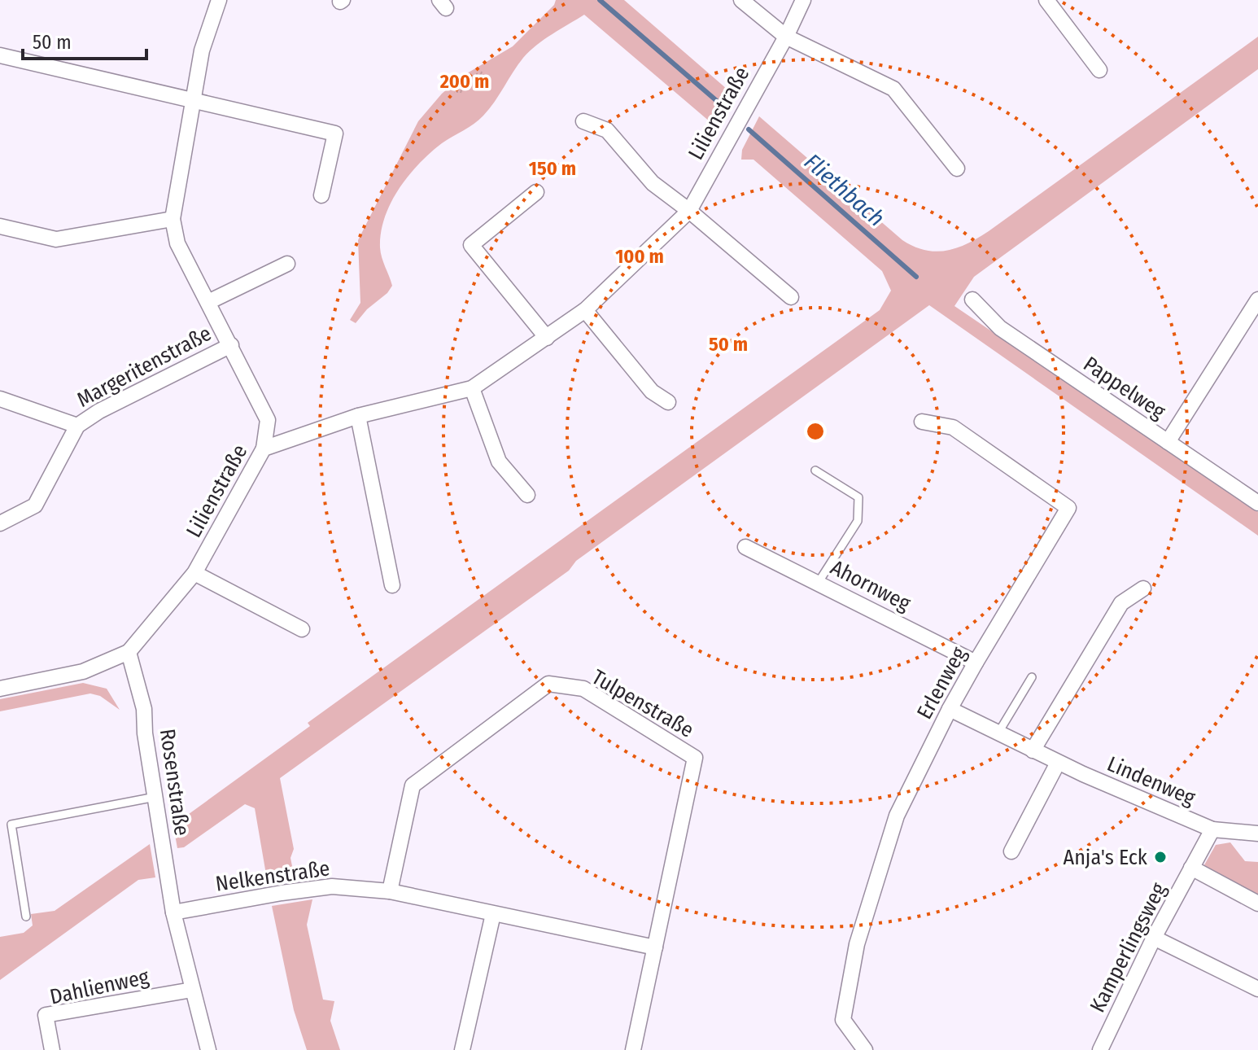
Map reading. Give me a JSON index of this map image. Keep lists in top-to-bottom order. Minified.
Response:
{"streets":{"street":["Lilienstraße","Margeritenstraße","Pappelweg","Ahornweg","Erlenweg","Tulpenstraße","Lindenweg","Rosenstraße","Nelkenstraße","Kamperlingsweg","Dahlienweg"]},"crossings":[["Lilienstraße","Margeritenstraße"],["Lilienstraße","Rosenstraße"],["Ahornweg","Erlenweg"],["Erlenweg","Lindenweg"],["Tulpenstraße","Nelkenstraße"],["Lindenweg","Kamperlingsweg"],["Rosenstraße","Nelkenstraße"],["Rosenstraße","Dahlienweg"]],"water":["Fliethbach"],"places":["Anja's Eck"],"scale_bar":"50 m","rings":["200 m","150 m","100 m","50 m"]}
